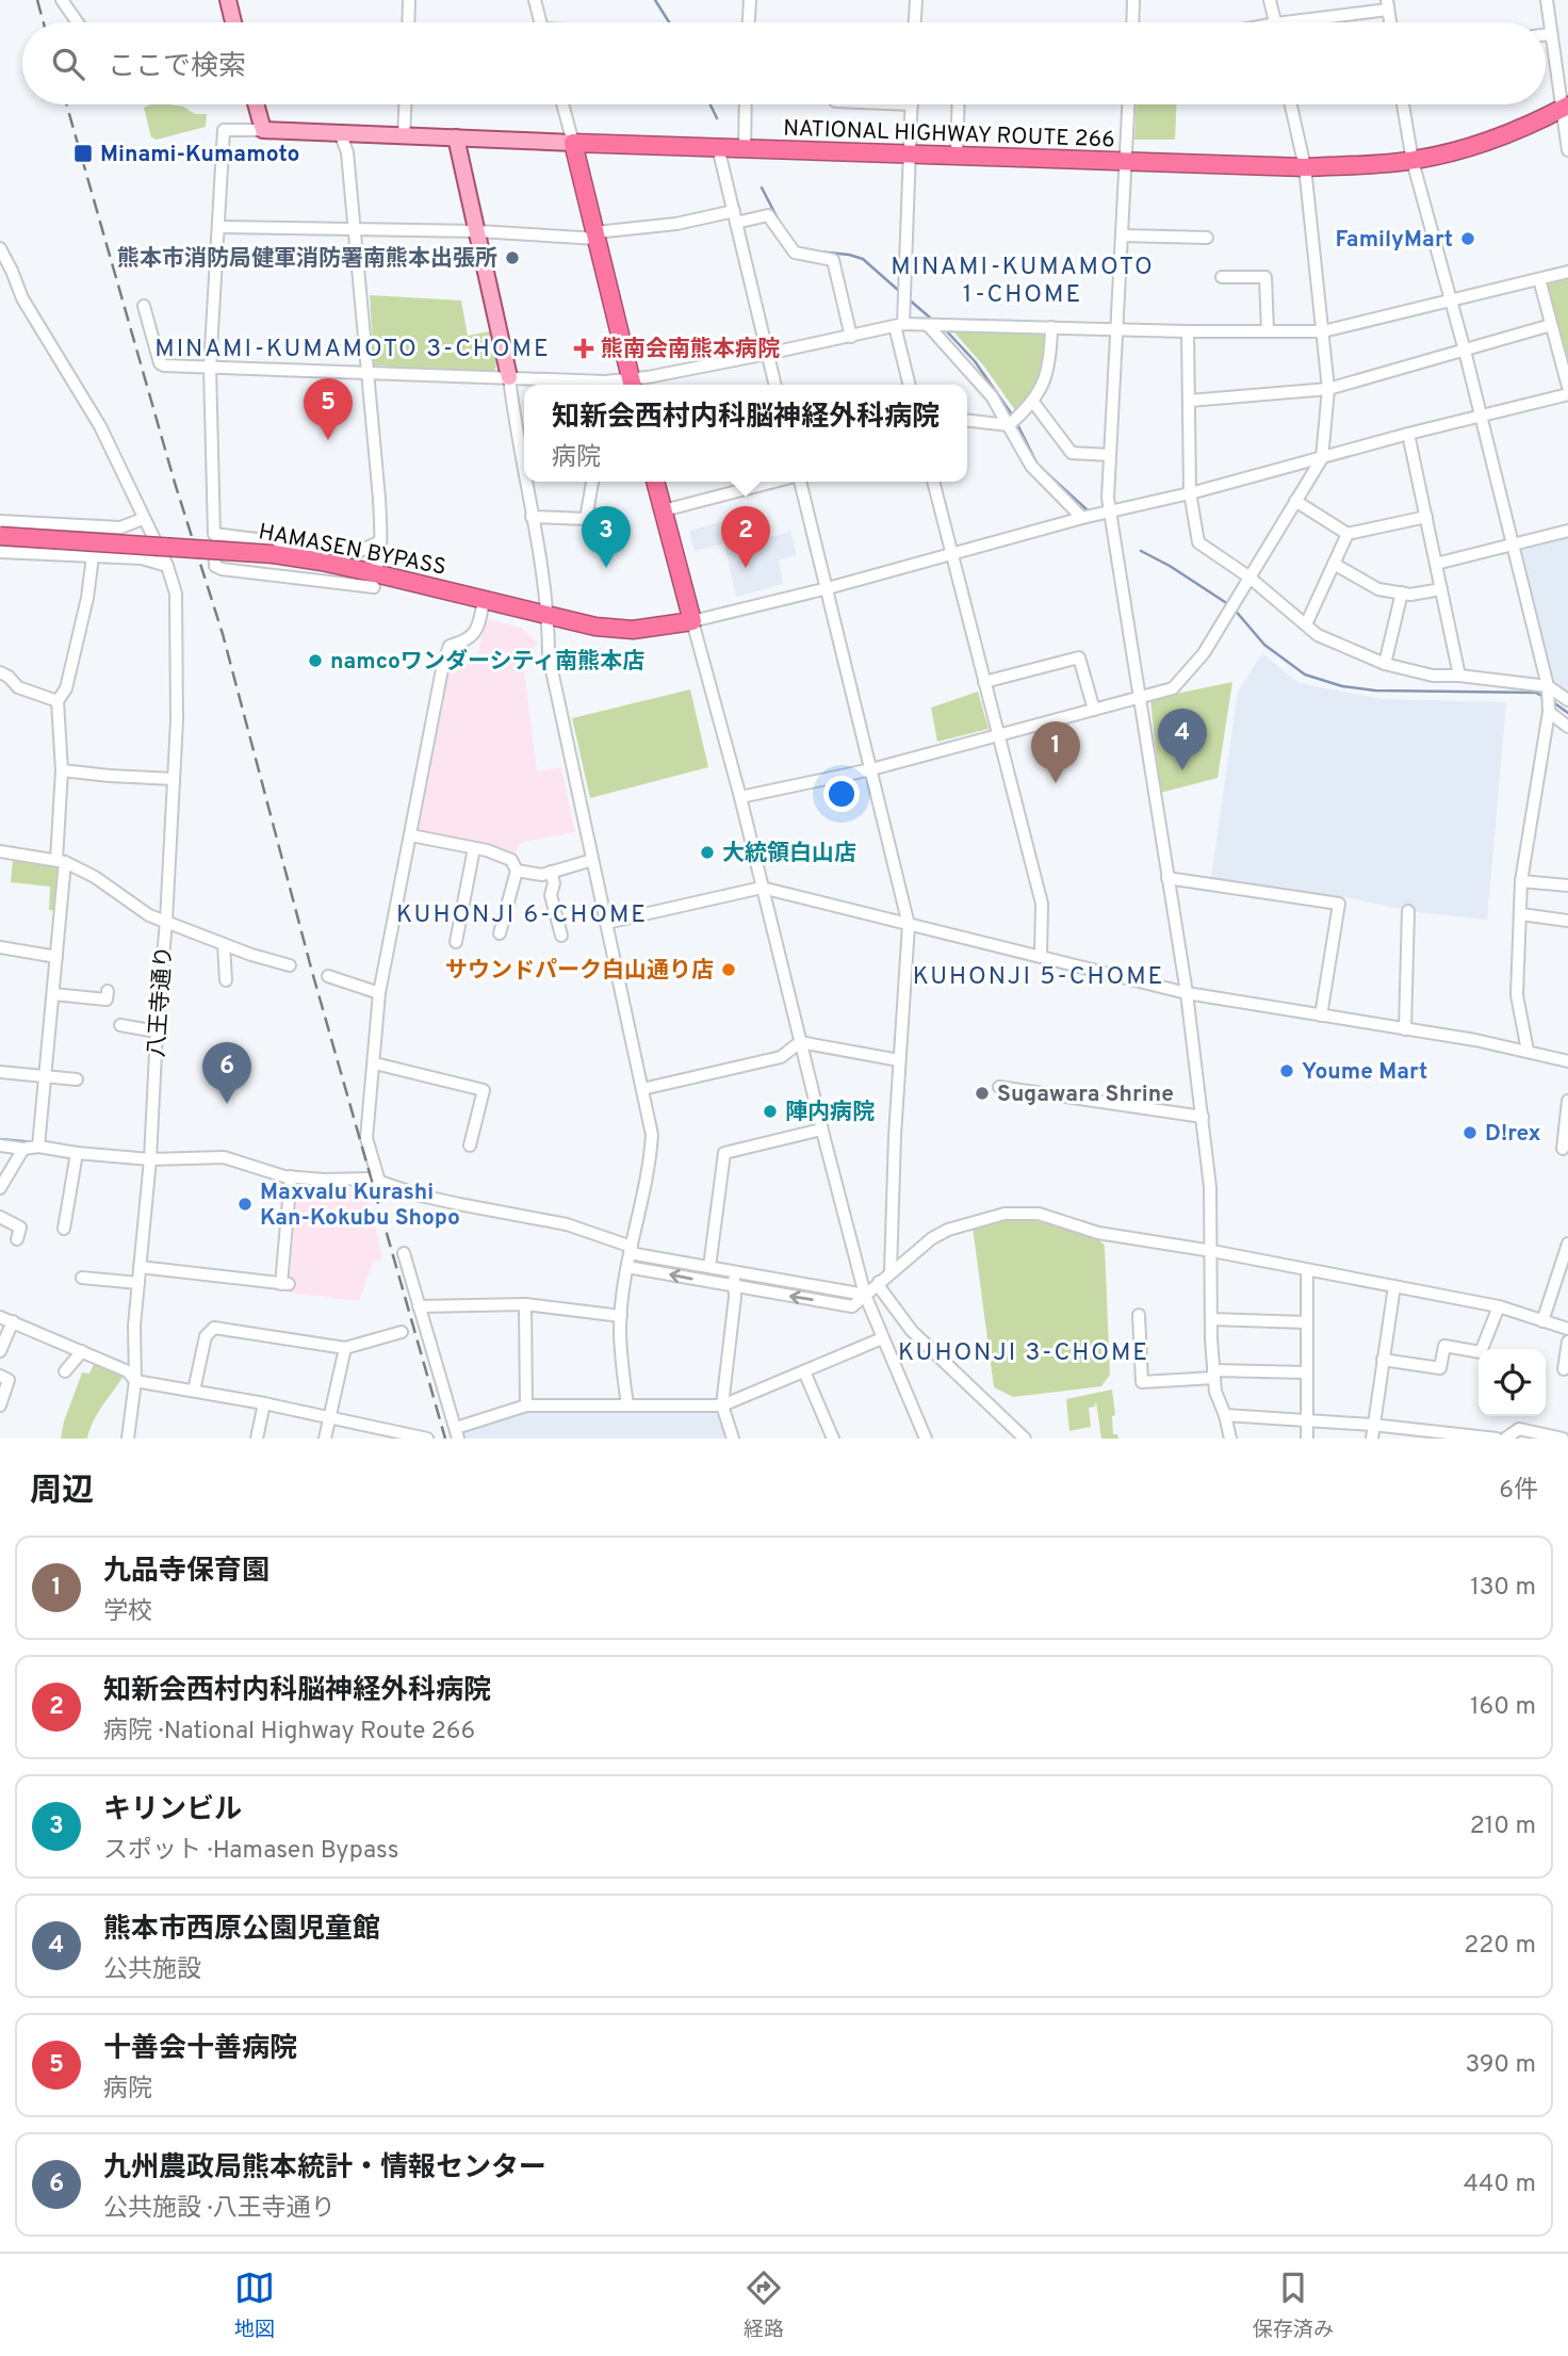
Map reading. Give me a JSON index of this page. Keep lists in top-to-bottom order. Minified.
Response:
{"streets":{"highway":["NATIONAL HIGHWAY ROUTE 266","HAMASEN BYPASS"],"street":["八王寺通り"]},"districts":["MINAMI-KUMAMOTO 1-CHOME","MINAMI-KUMAMOTO 3-CHOME","KUHONJI 6-CHOME","KUHONJI 5-CHOME","KUHONJI 3-CHOME"],"places":{"transit":["Minami-Kumamoto"],"other":["FamilyMart","熊本市消防局健軍消防署南熊本出張所","namcoワンダーシティ南熊本店","大統領白山店","サウンドパーク白山通り店","Youme Mart","Sugawara Shrine","陣内病院","D!rex","Maxvalu Kurashi Kan-Kokubu Shopo"],"health":["熊南会南熊本病院"]},"page":{"search":"ここで検索","pins":["5","2","3","4","1","6"],"popup":["知新会西村内科脳神経外科病院","病院"],"heading":["周辺","6件"],"list":[{"mark":"1","name":"九品寺保育園","note":"学校","value":"130 m"},{"mark":"2","name":"知新会西村内科脳神経外科病院","note":"病院 · National Highway Route 266","value":"160 m"},{"mark":"3","name":"キリンビル","note":"スポット · Hamasen Bypass","value":"210 m"},{"mark":"4","name":"熊本市西原公園児童館","note":"公共施設","value":"220 m"},{"mark":"5","name":"十善会十善病院","note":"病院","value":"390 m"},{"mark":"6","name":"九州農政局熊本統計・情報センター","note":"公共施設 · 八王寺通り","value":"440 m"}],"nav":["地図","経路","保存済み"]}}
